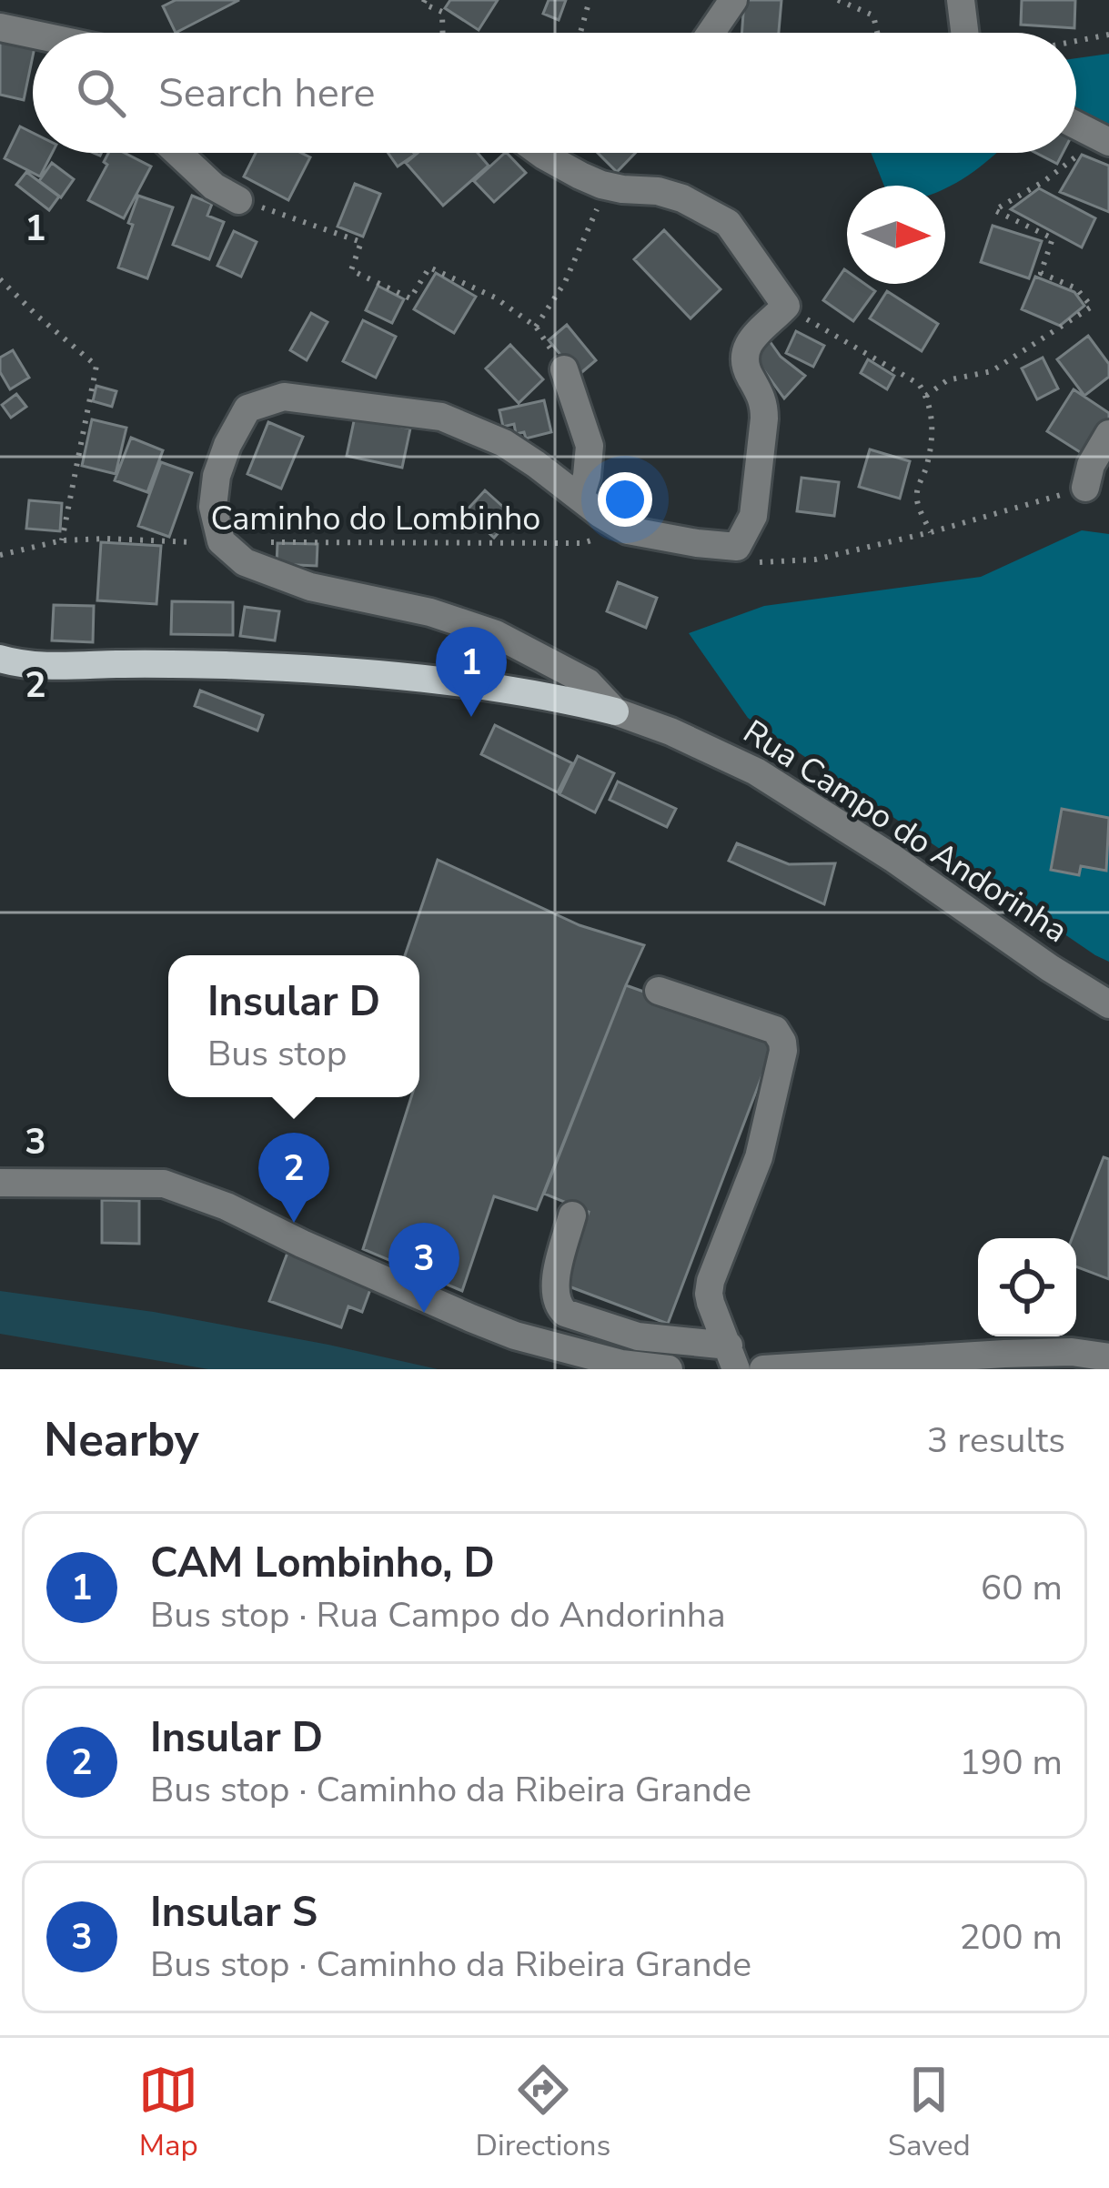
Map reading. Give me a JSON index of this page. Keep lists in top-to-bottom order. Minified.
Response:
{"streets":{"street":["Rua Campo do Andorinha"],"path":["Caminho do Lombinho"]},"crossings":[["Caminho do Lombinho","Rua Campo do Andorinha"]],"north":"right","page":{"search":"Search here","pins":["1","2","3"],"popup":["Insular D","Bus stop"],"heading":["Nearby","3 results"],"list":[{"mark":"1","name":"CAM Lombinho, D","note":"Bus stop · Rua Campo do Andorinha","value":"60 m"},{"mark":"2","name":"Insular D","note":"Bus stop · Caminho da Ribeira Grande","value":"190 m"},{"mark":"3","name":"Insular S","note":"Bus stop · Caminho da Ribeira Grande","value":"200 m"}],"nav":["Map","Directions","Saved"]},"grid":{"rows":["1","2","3"]}}
